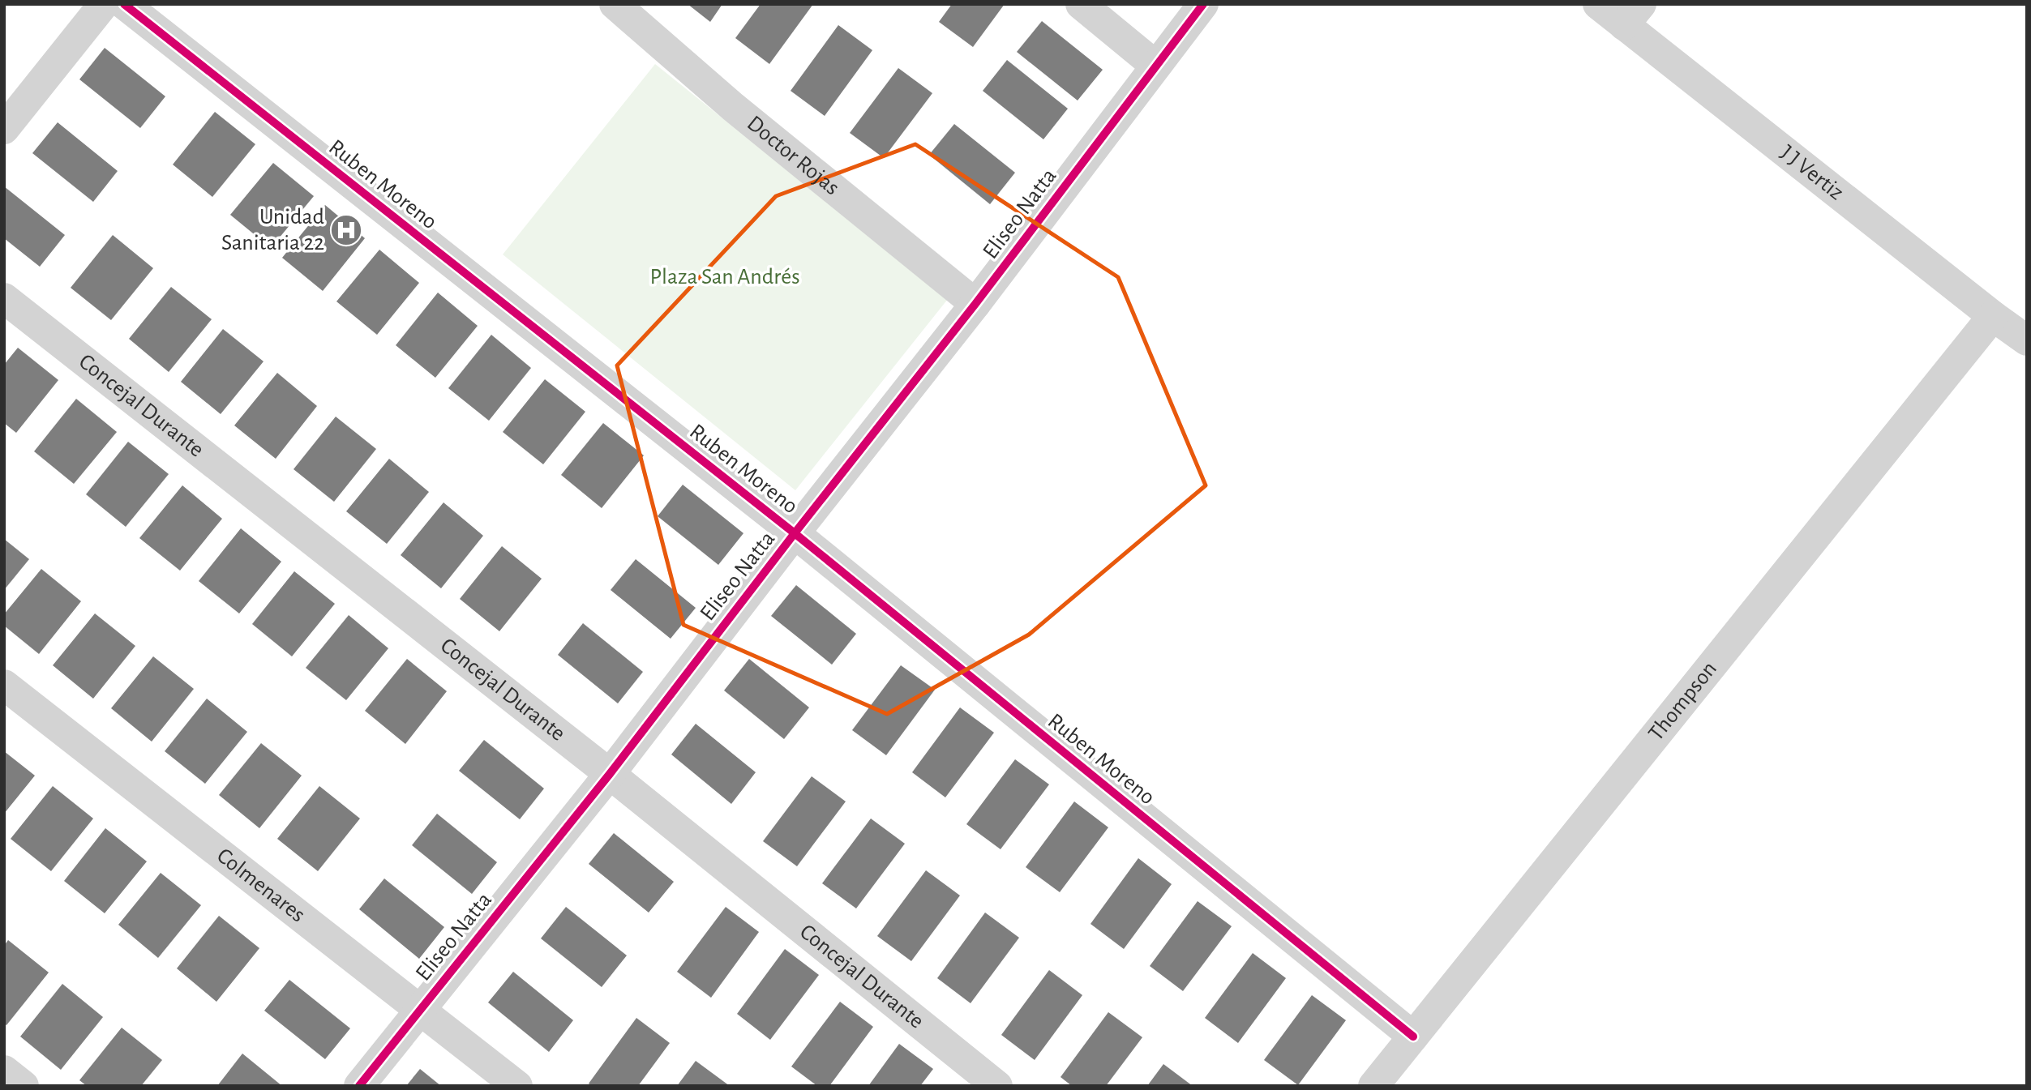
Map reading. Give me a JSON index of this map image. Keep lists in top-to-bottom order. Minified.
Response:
{"streets":{"street":["Doctor Rojas","J J Vertiz","Ruben Moreno","Eliseo Natta","Concejal Durante","Thompson","Colmenares"]},"crossings":[["Doctor Rojas","Eliseo Natta"],["J J Vertiz","Thompson"],["Ruben Moreno","Eliseo Natta"],["Ruben Moreno","Thompson"],["Eliseo Natta","Concejal Durante"],["Eliseo Natta","Colmenares"]],"parks":["Plaza San Andrés"],"places":{"hospital":["Unidad Sanitaria 22"]}}
